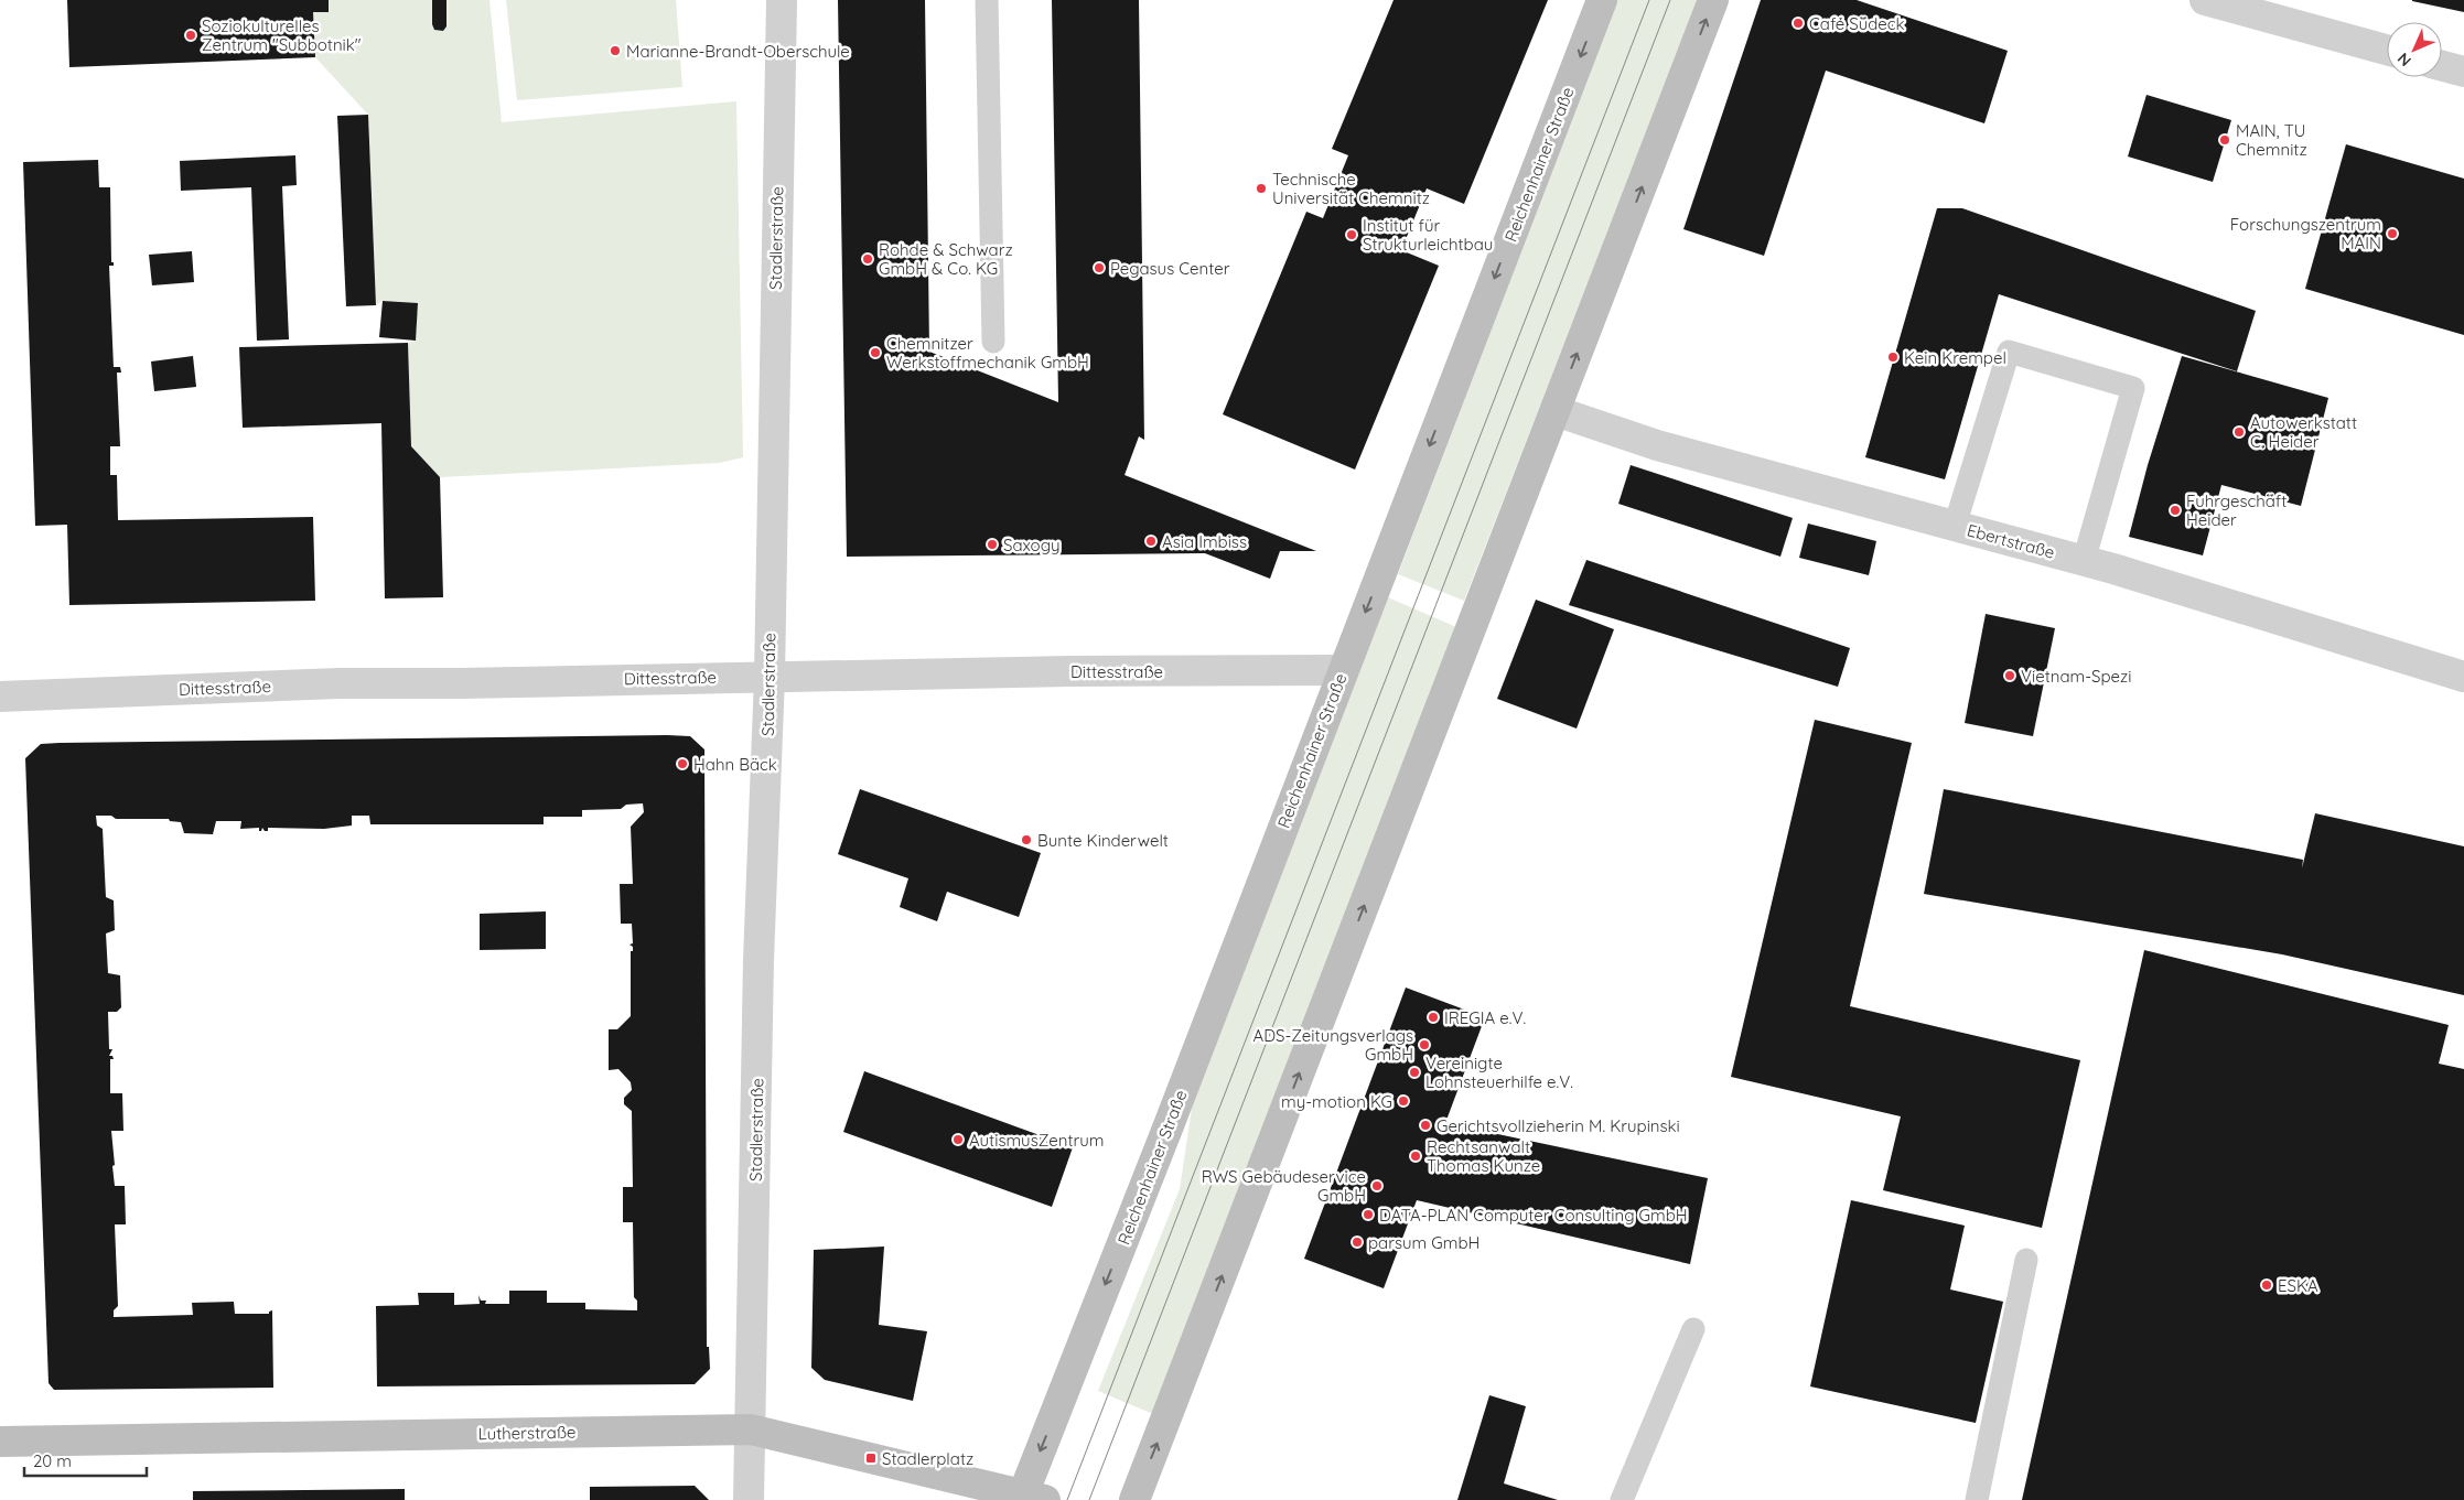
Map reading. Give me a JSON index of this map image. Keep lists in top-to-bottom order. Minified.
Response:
{"streets":{"street":["Reichenhainer Straße","Stadlerstraße","Ebertstraße","Dittesstraße","Lutherstraße"]},"crossings":[["Reichenhainer Straße","Dittesstraße"],["Reichenhainer Straße","Lutherstraße"],["Stadlerstraße","Dittesstraße"],["Stadlerstraße","Lutherstraße"]],"places":{"other":["Café Südeck","Soziokulturelles Zentrum \"Subbotnik\"","Marianne-Brandt-Oberschule","MAIN, TU Chemnitz","Technische Universität Chemnitz","Forschungszentrum MAIN","Institut für Strukturleichtbau","Rohde & Schwarz GmbH & Co. KG","Pegasus Center","Chemnitzer Werkstoffmechanik GmbH","Kein Krempel","Autowerkstatt C. Heider","Fuhrgeschäft Heider","Asia Imbiss","Saxogy","Vietnam-Spezi","Hahn Bäck","Bunte Kinderwelt","IREGIA e.V.","ADS-Zeitungsverlags GmbH","Vereinigte Lohnsteuerhilfe e.V.","my-motion KG","Gerichtsvollzieherin M. Krupinski","AutismusZentrum","Rechtsanwalt Thomas Kunze","RWS Gebäudeservice GmbH","DATA-PLAN Computer Consulting GmbH","parsum GmbH","ESKA"],"transit":["Stadlerplatz"]},"scale_bar":"20 m","north":"bottom left"}
